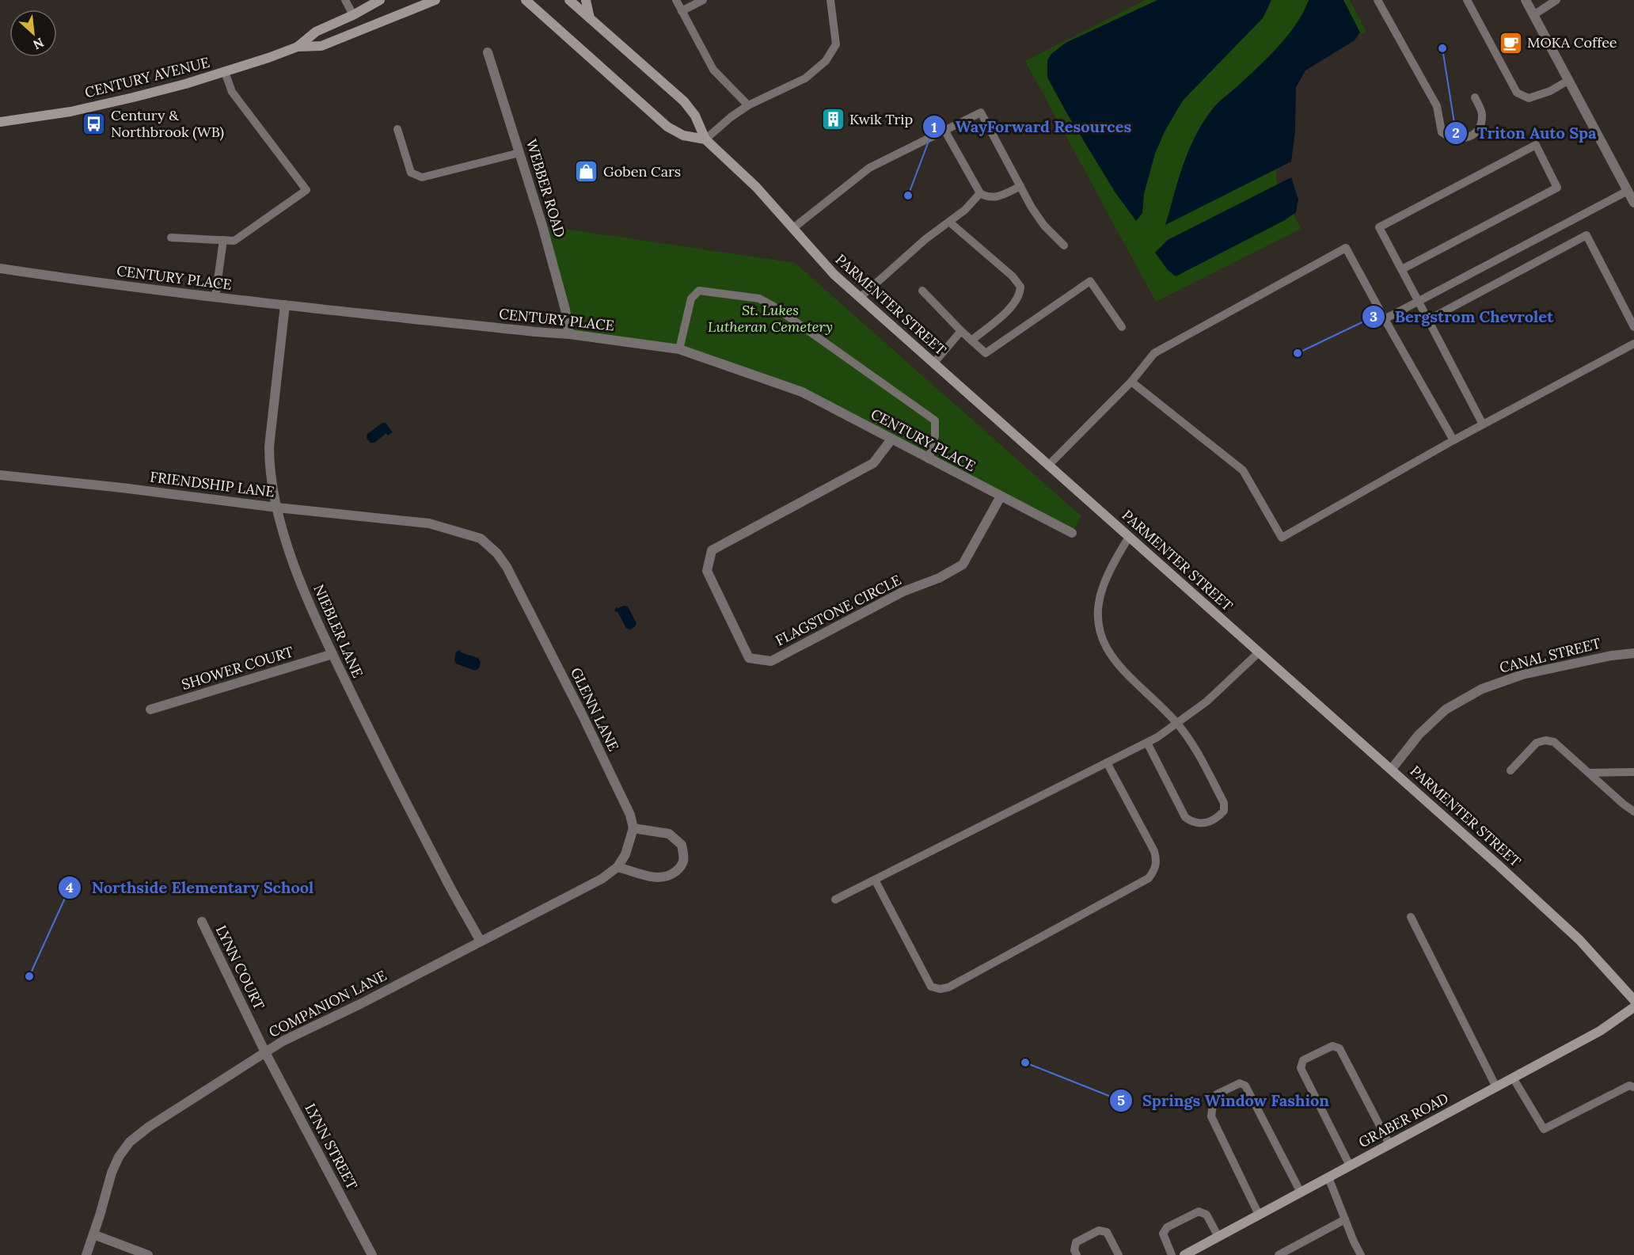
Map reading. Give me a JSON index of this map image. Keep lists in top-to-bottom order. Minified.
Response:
{"streets":{"street":["CENTURY AVENUE","WEBBER ROAD","CENTURY PLACE","PARMENTER STREET","FRIENDSHIP LANE","FLAGSTONE CIRCLE","NIEBLER LANE","CANAL STREET","SHOWER COURT","GLENN LANE","LYNN COURT","COMPANION LANE","GRABER ROAD","LYNN STREET"]},"crossings":[["WEBBER ROAD","CENTURY PLACE"],["CENTURY PLACE","FLAGSTONE CIRCLE"],["CENTURY PLACE","NIEBLER LANE"],["PARMENTER STREET","CANAL STREET"],["FRIENDSHIP LANE","NIEBLER LANE"],["FRIENDSHIP LANE","GLENN LANE"],["NIEBLER LANE","SHOWER COURT"],["NIEBLER LANE","COMPANION LANE"],["GLENN LANE","COMPANION LANE"],["LYNN COURT","COMPANION LANE"],["LYNN COURT","LYNN STREET"],["COMPANION LANE","LYNN STREET"]],"parks":["St. Lukes Lutheran Cemetery"],"places":{"cafe":["MOKA Coffee"],"other":["Triton Auto Spa","WayForward Resources","Bergstrom Chevrolet","Northside Elementary School","Springs Window Fashion"],"building":["Kwik Trip"],"bus stop":["Century & Northbrook (WB)"],"shop":["Goben Cars"]},"north":"bottom right"}
